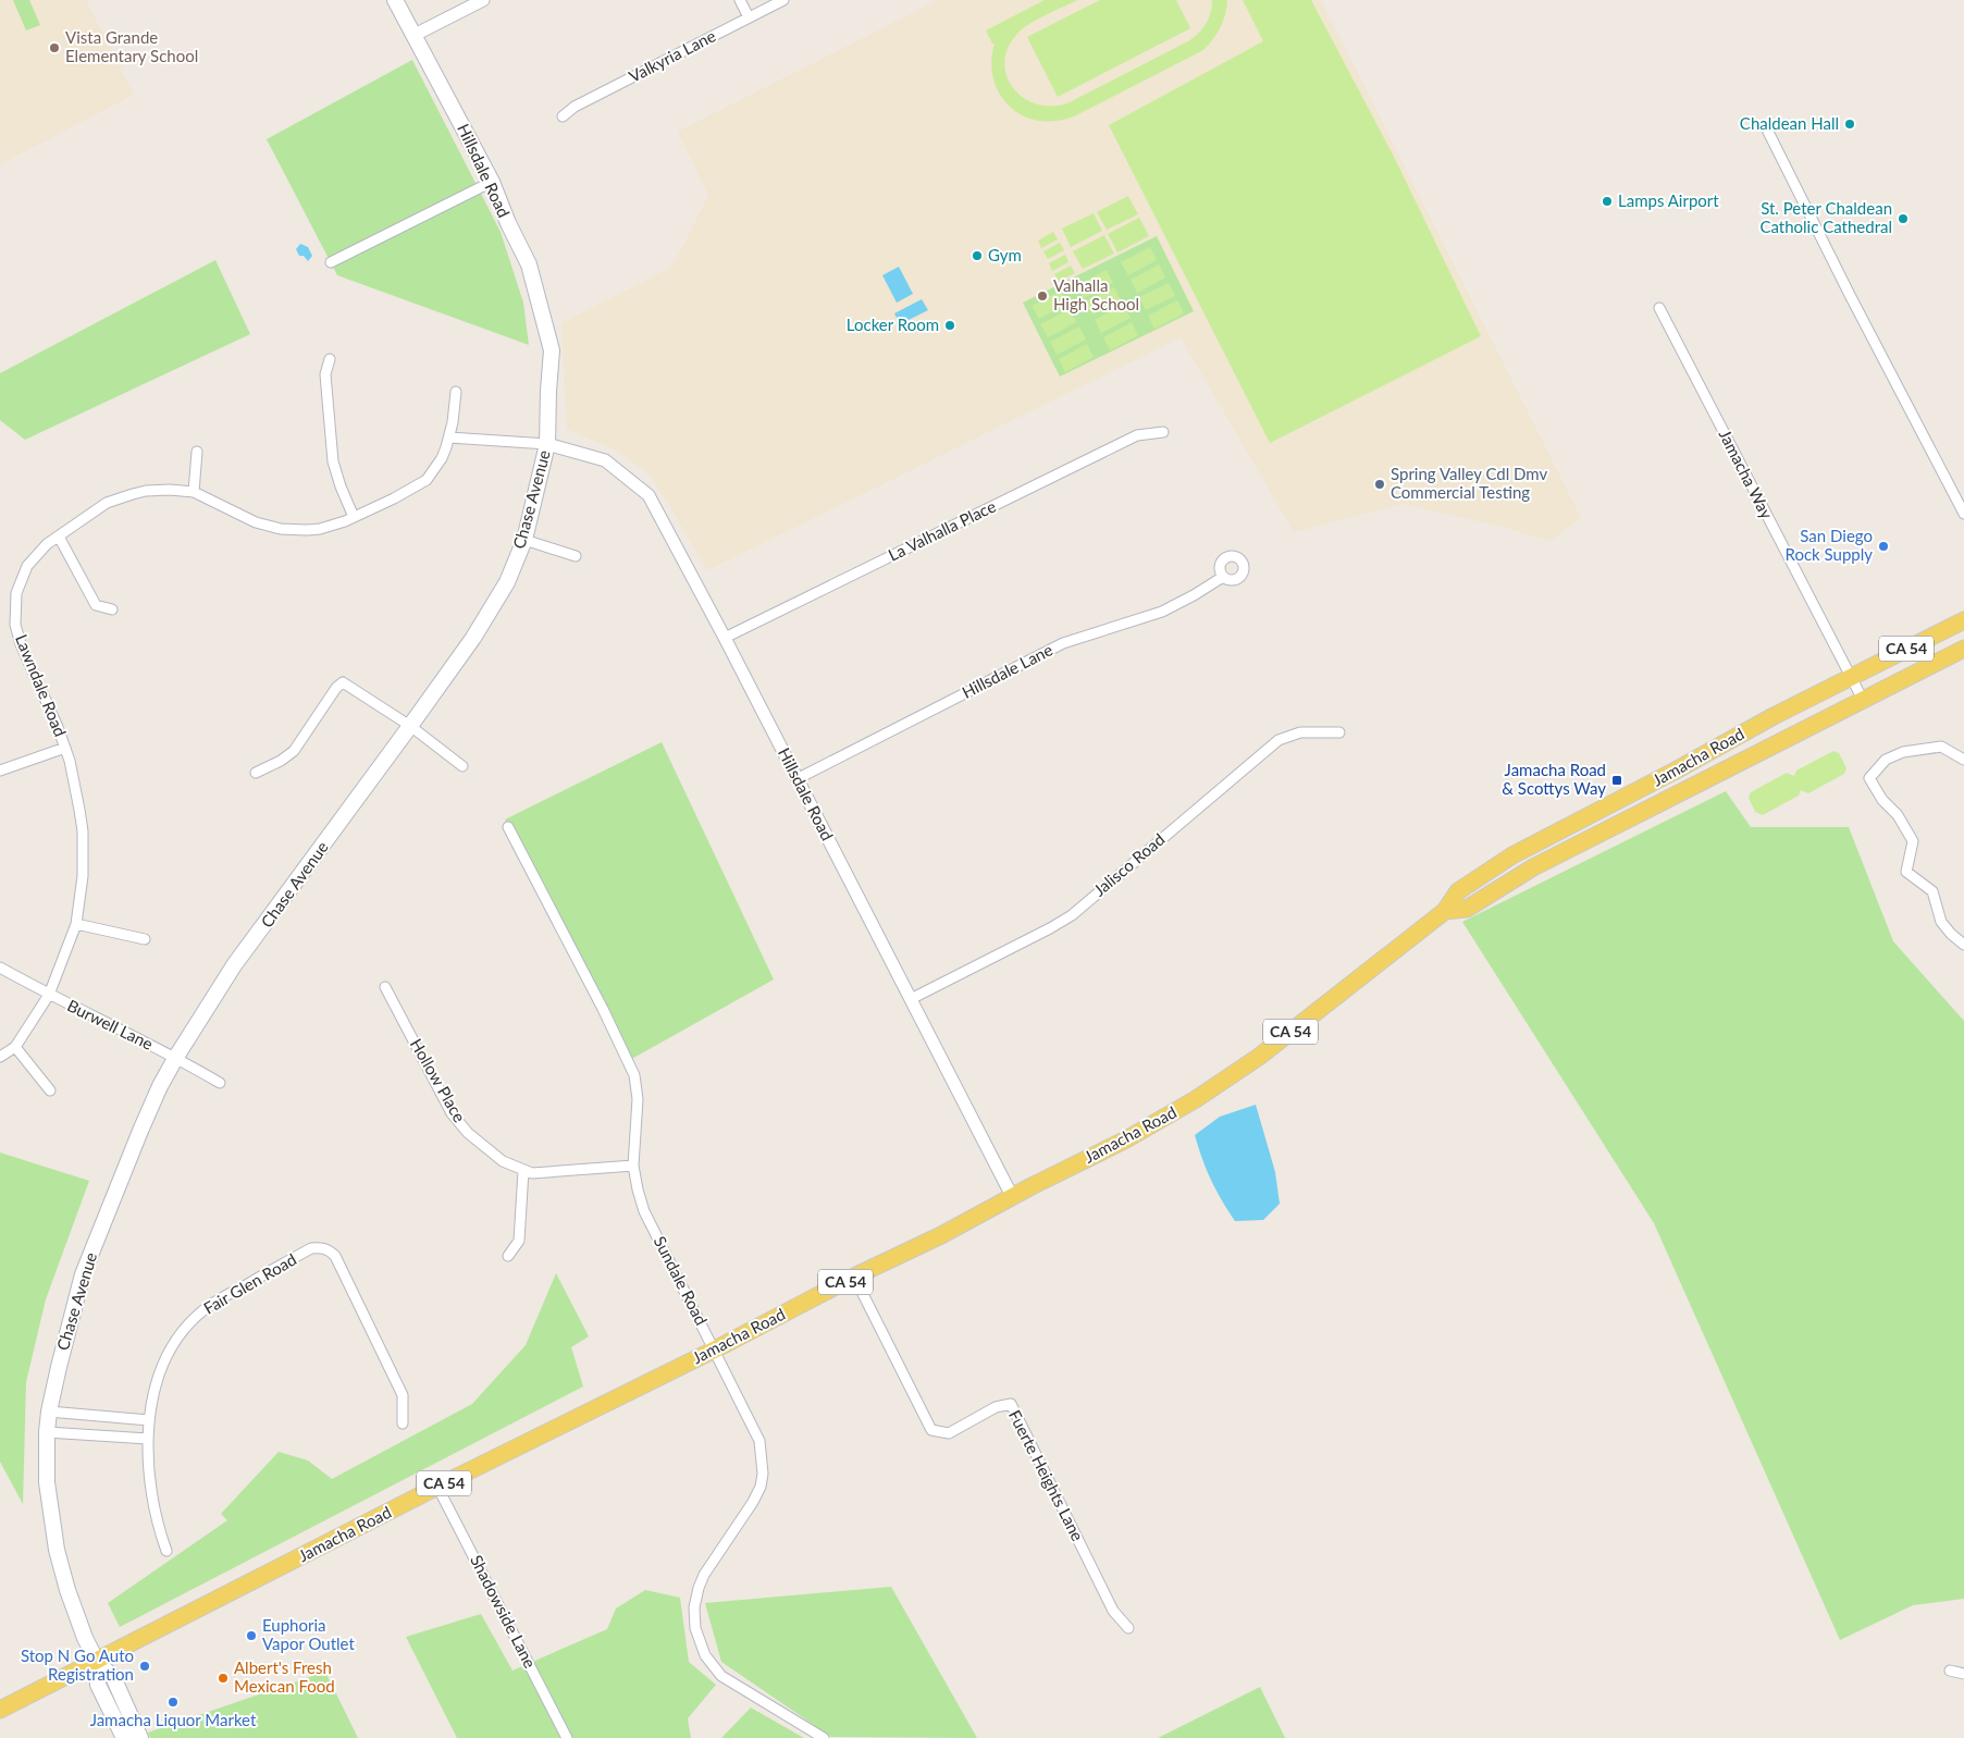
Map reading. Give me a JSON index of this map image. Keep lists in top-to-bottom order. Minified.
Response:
{"streets":{"main road":["Hillsdale Road","Chase Avenue","CA 54","Jamacha Road"],"street":["Valkyria Lane","Jamacha Way","La Valhalla Place","Hillsdale Lane","Lawndale Road","Jalisco Road","Burwell Lane","Hollow Place","Sundale Road","Fair Glen Road","Fuerte Heights Lane","Shadowside Lane"]},"crossings":[["Hillsdale Road","Chase Avenue"],["Hillsdale Road","La Valhalla Place"],["Hillsdale Road","Hillsdale Lane"],["Hillsdale Road","Jamacha Road"],["Hillsdale Road","Jalisco Road"],["Jamacha Way","Jamacha Road"],["Chase Avenue","Jamacha Road"],["Chase Avenue","Burwell Lane"],["Lawndale Road","Burwell Lane"],["Jamacha Road","Sundale Road"],["Jamacha Road","Fuerte Heights Lane"],["Jamacha Road","Shadowside Lane"],["Hollow Place","Sundale Road"]],"places":{"other":["Vista Grande Elementary School","Chaldean Hall","Lamps Airport","St. Peter Chaldean Catholic Cathedral","Gym","Valhalla High School","Locker Room","Spring Valley Cdl Dmv Commercial Testing","San Diego Rock Supply","Euphoria Vapor Outlet","Stop N Go Auto Registration","Albert's Fresh Mexican Food","Jamacha Liquor Market"],"transit":["Jamacha Road & Scottys Way"]}}
